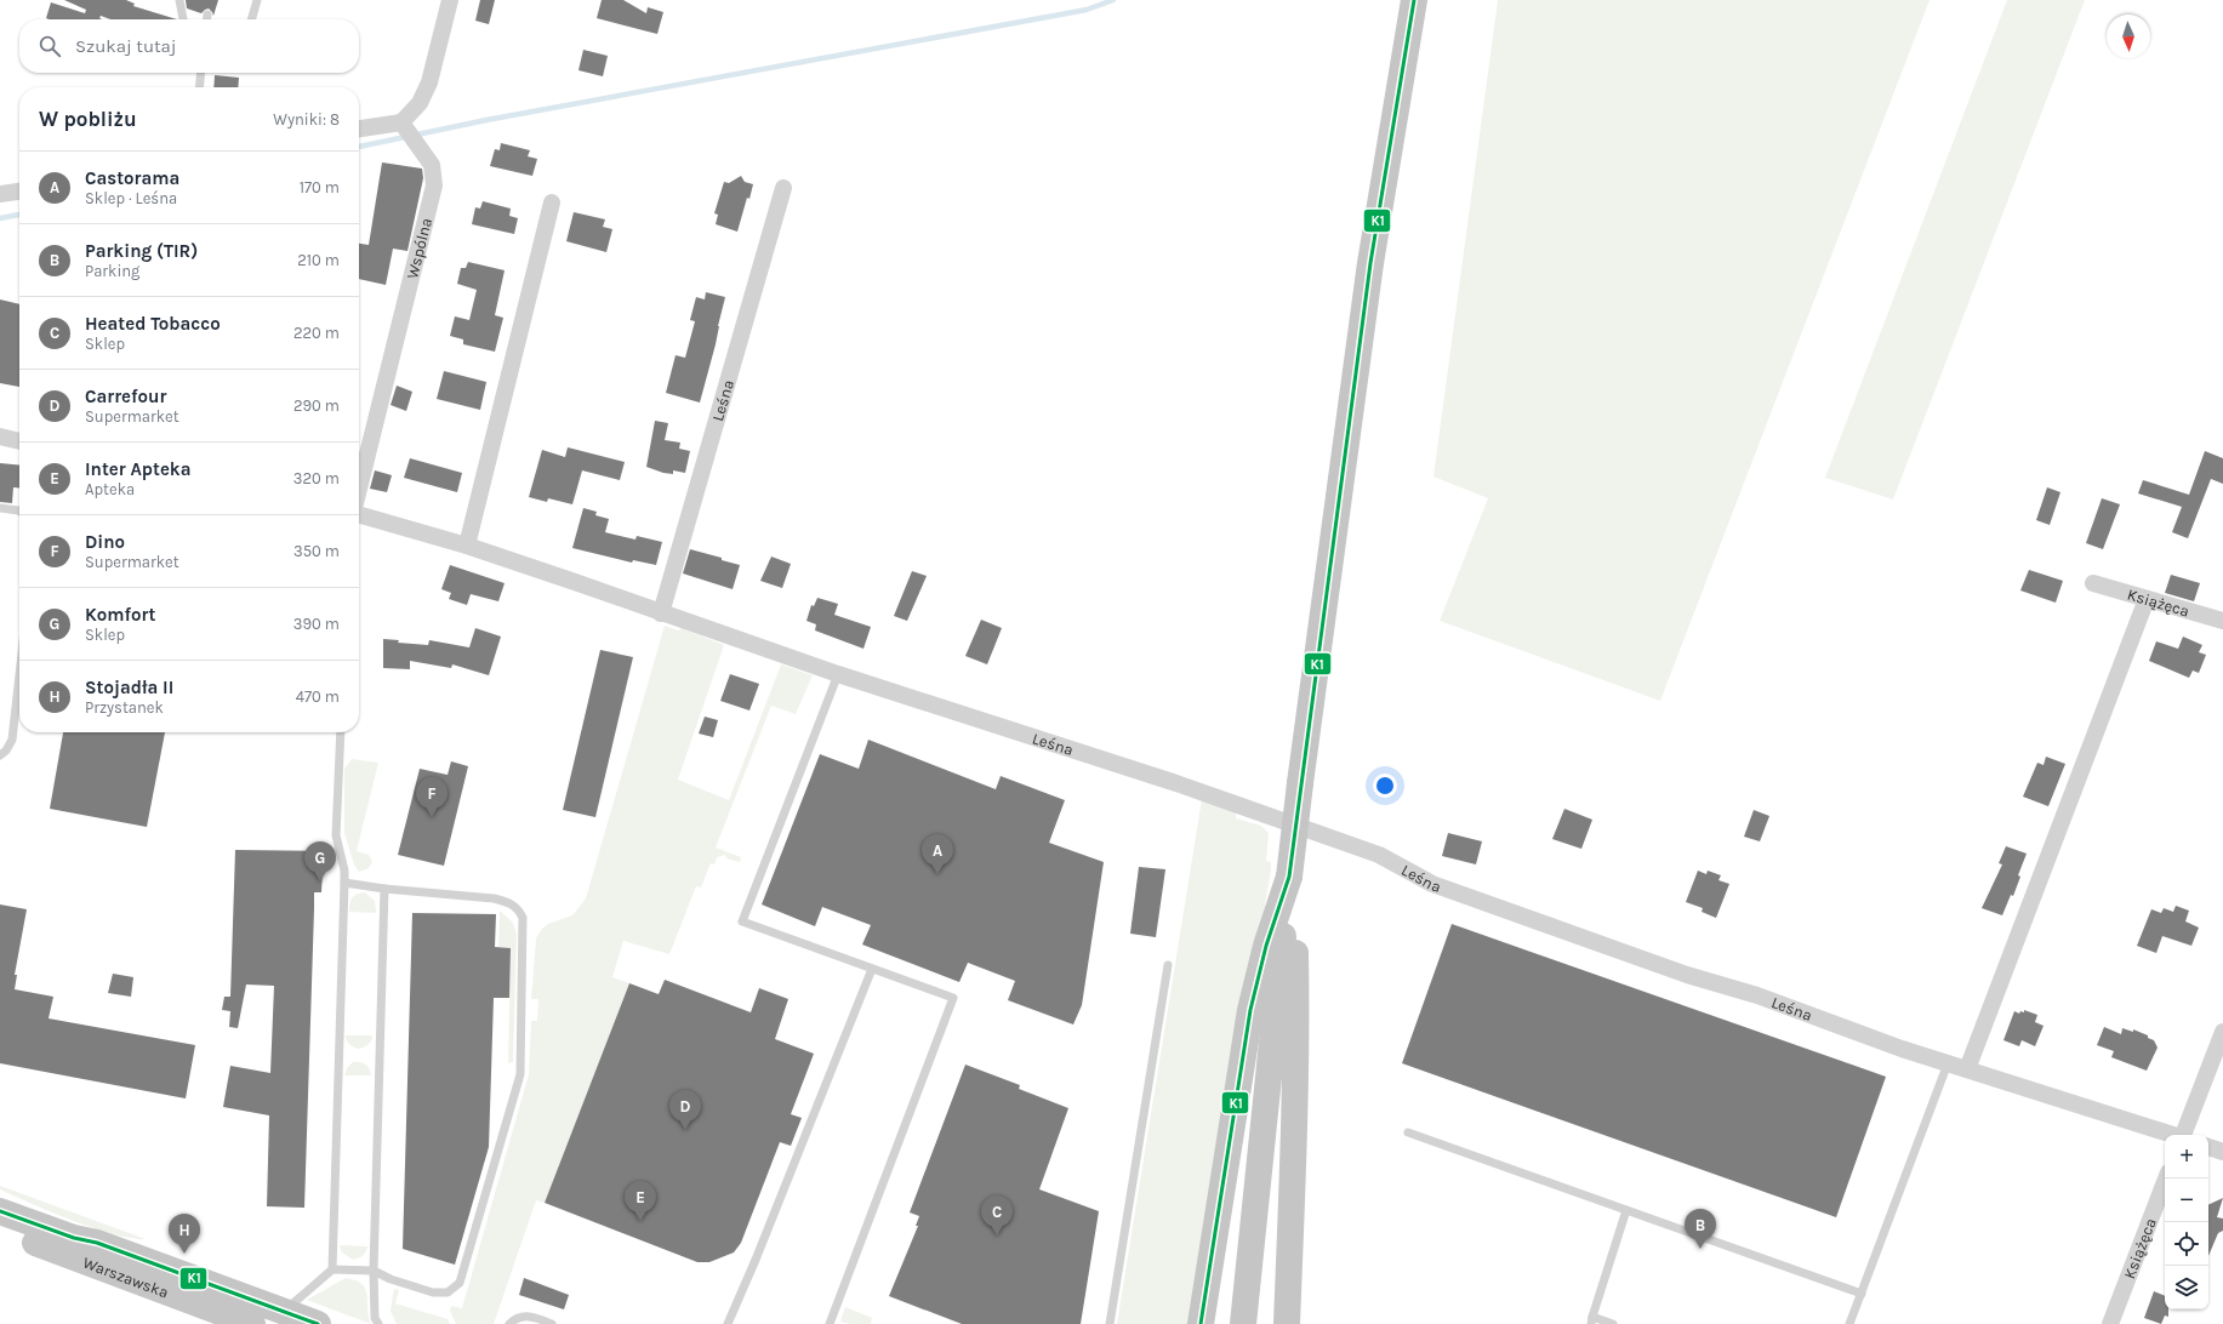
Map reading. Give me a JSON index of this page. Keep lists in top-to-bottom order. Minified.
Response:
{"streets":{"main road":["Warszawska"],"street":["Wspólna","Leśna","Książęca"]},"lines":["transit line K1"],"north":"bottom","page":{"search":"Szukaj tutaj","heading":["W pobliżu","Wyniki: 8"],"list":[{"mark":"A","name":"Castorama","note":"Sklep · Leśna","value":"170 m"},{"mark":"B","name":"Parking (TIR)","note":"Parking","value":"210 m"},{"mark":"C","name":"Heated Tobacco","note":"Sklep","value":"220 m"},{"mark":"D","name":"Carrefour","note":"Supermarket","value":"290 m"},{"mark":"E","name":"Inter Apteka","note":"Apteka","value":"320 m"},{"mark":"F","name":"Dino","note":"Supermarket","value":"350 m"},{"mark":"G","name":"Komfort","note":"Sklep","value":"390 m"},{"mark":"H","name":"Stojadła II","note":"Przystanek","value":"470 m"}],"pins":["F","A","G","D","E","C","B","H"],"map_buttons":["+","−"]}}
